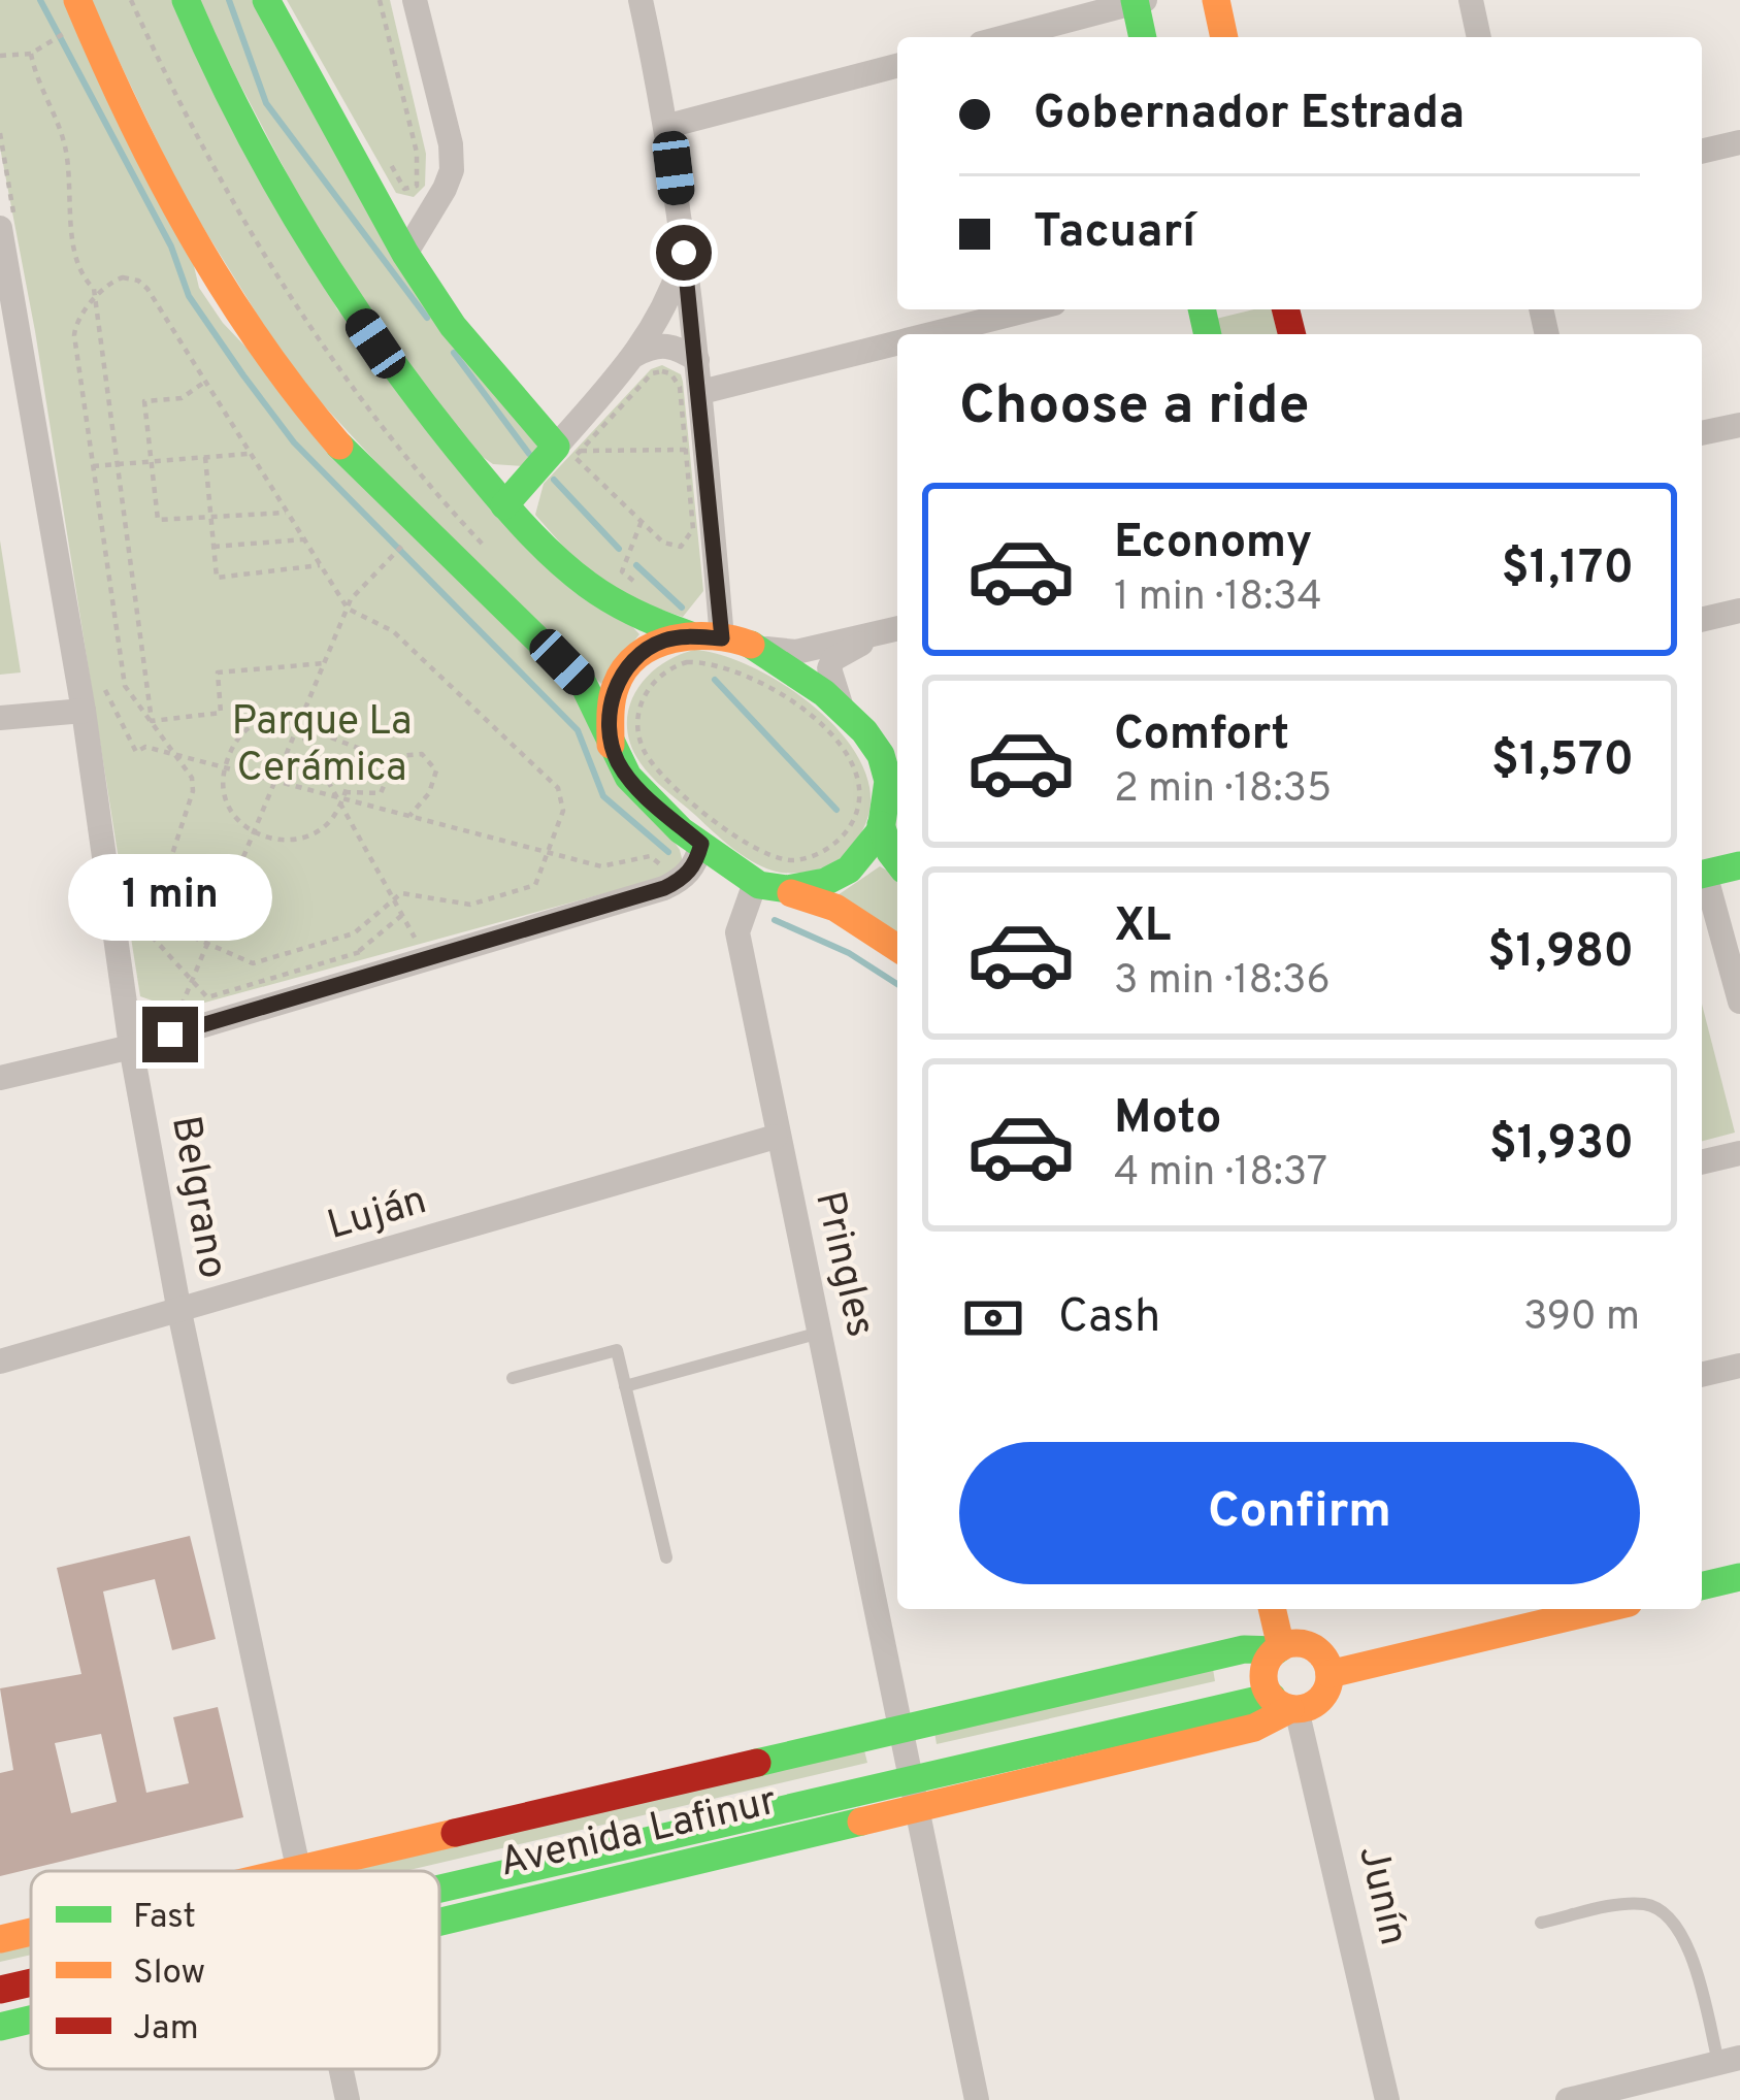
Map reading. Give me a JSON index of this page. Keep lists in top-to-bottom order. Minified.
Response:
{"streets":{"main road":["Avenida Lafinur","Junín"],"street":["Belgrano","Luján","Pringles"]},"crossings":[["Belgrano","Luján"],["Belgrano","Avenida Lafinur"],["Luján","Pringles"],["Pringles","Avenida Lafinur"],["Avenida Lafinur","Junín"]],"parks":["Parque La Cerámica"],"legend":["Fast","Slow","Jam"],"page":{"banner":["Gobernador Estrada","Tacuarí"],"heading":"Choose a ride","list":[{"name":"Economy","note":"1 min · 18:34","value":"$1,170"},{"name":"Comfort","note":"2 min · 18:35","value":"$1,570"},{"name":"XL","note":"3 min · 18:36","value":"$1,980"},{"name":"Moto","note":"4 min · 18:37","value":"$1,930"}],"bubble":"1 min","pay":["Cash","390 m"],"buttons":"Confirm"}}
